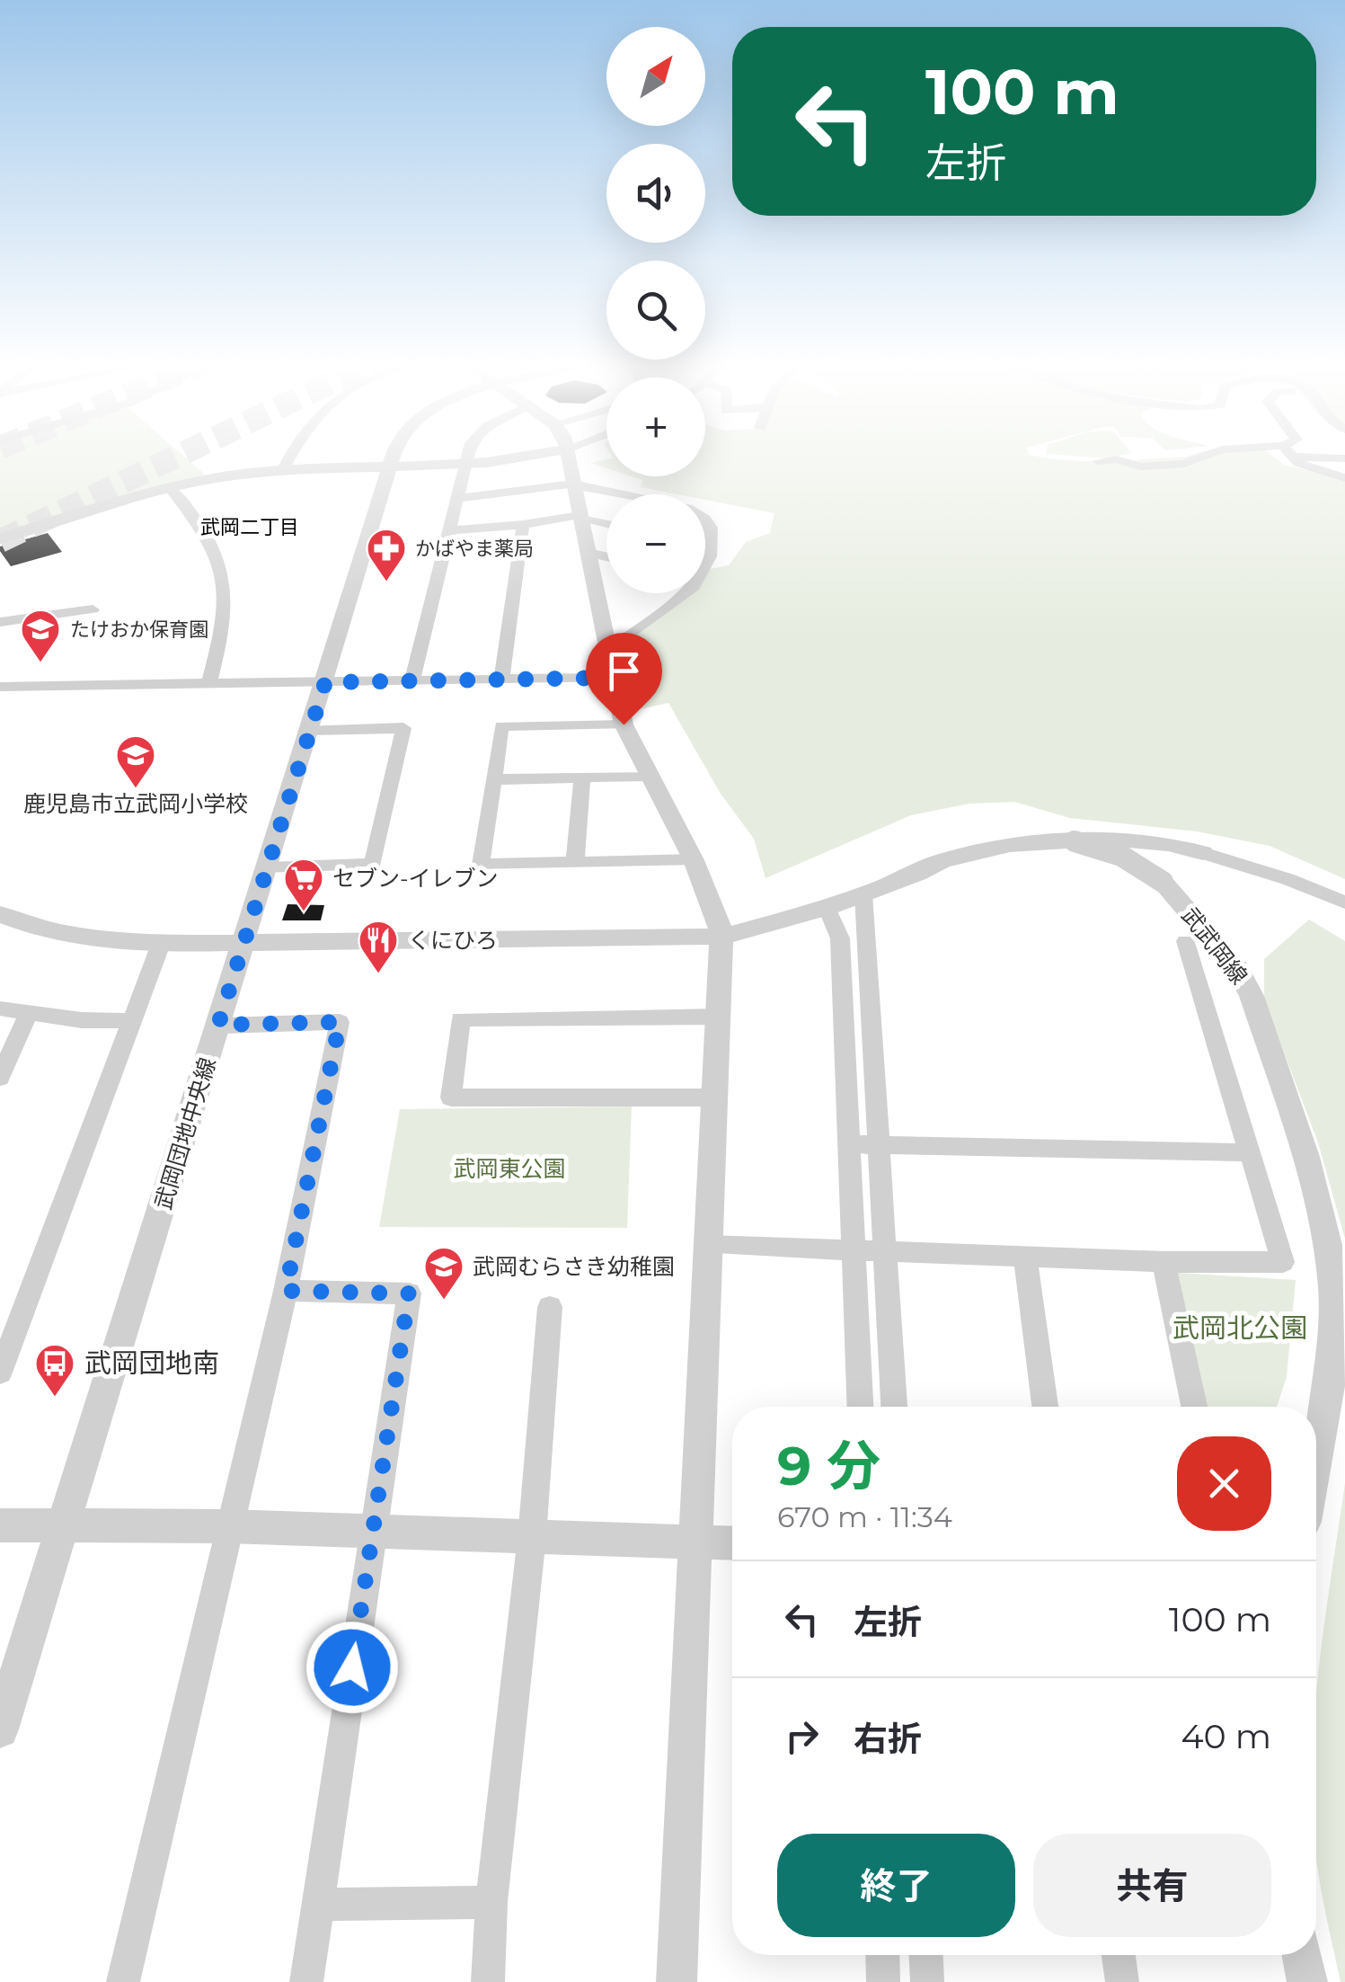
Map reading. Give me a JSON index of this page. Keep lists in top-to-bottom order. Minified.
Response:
{"streets":{"street":["武武岡線","武岡団地中央線"]},"districts":["武岡二丁目"],"parks":["武岡東公園","武岡北公園"],"places":{"pharmacy":["かばやま薬局"],"school or university":["たけおか保育園","鹿児島市立武岡小学校","武岡むらさき幼稚園"],"supermarket":["セブン-イレブン"],"restaurant":["くにひろ"],"bus stop":["武岡団地南"]},"north":"top right","page":{"map_buttons":["+","−"],"turn":["100 m","左折"],"heading":["9 分","670 m · 11:34"],"list":[{"name":"左折","value":"100 m"},{"name":"右折","value":"40 m"}],"buttons":["終了","共有"]}}
